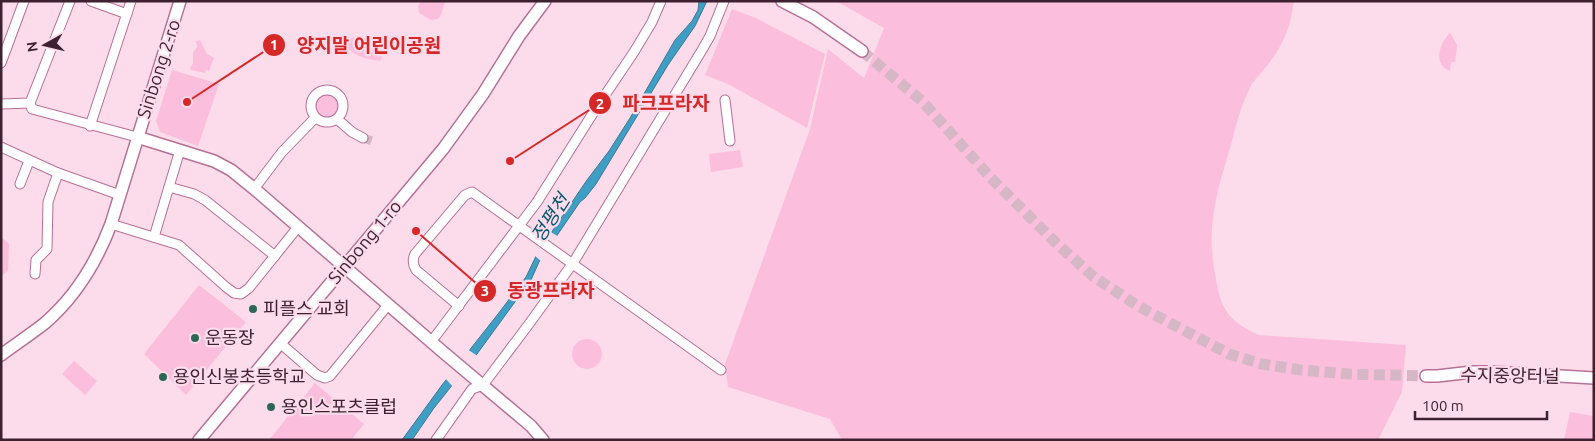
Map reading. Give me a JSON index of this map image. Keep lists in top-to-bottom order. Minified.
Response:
{"streets":{"street":["Sinbong 2-ro","Sinbong 1-ro","수지중앙터널"]},"water":["정평천"],"places":["양지말 어린이공원","파크프라자","동광프라자","피플스 교회","운동장","용인신봉초등학교","용인스포츠클럽"],"scale_bar":"100 m","north":"left"}
